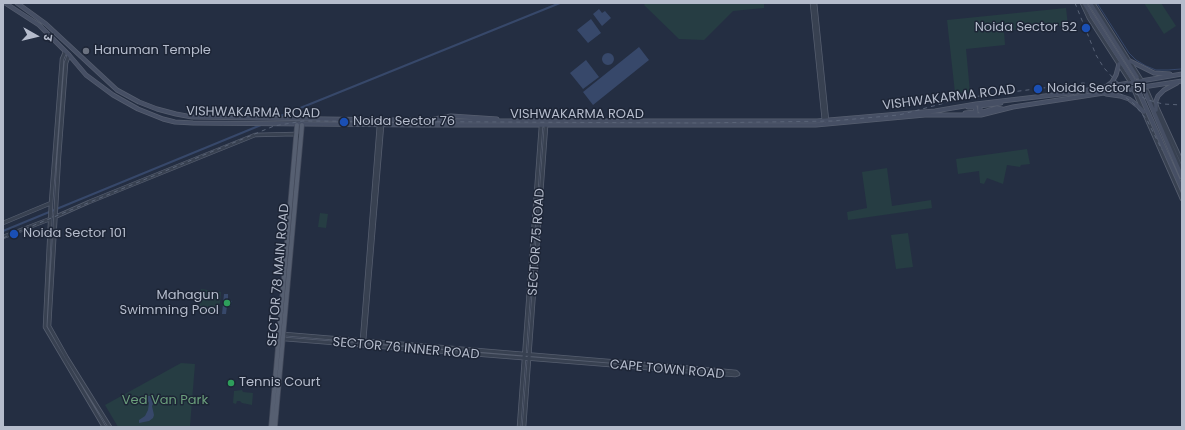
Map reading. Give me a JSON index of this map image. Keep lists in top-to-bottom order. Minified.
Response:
{"streets":{"main road":["VISHWAKARMA ROAD","SECTOR 78 MAIN ROAD"],"street":["SECTOR 75 ROAD","SECTOR 76 INNER ROAD","CAPE TOWN ROAD"]},"crossings":[["VISHWAKARMA ROAD","SECTOR 75 ROAD"],["VISHWAKARMA ROAD","SECTOR 78 MAIN ROAD"],["SECTOR 75 ROAD","SECTOR 76 INNER ROAD"],["SECTOR 75 ROAD","CAPE TOWN ROAD"],["SECTOR 78 MAIN ROAD","SECTOR 76 INNER ROAD"],["SECTOR 76 INNER ROAD","CAPE TOWN ROAD"]],"parks":["Ved Van Park"],"places":["Noida Sector 52","Hanuman Temple","Noida Sector 51","Noida Sector 76","Noida Sector 101","Mahagun Swimming Pool","Tennis Court"],"north":"right"}
